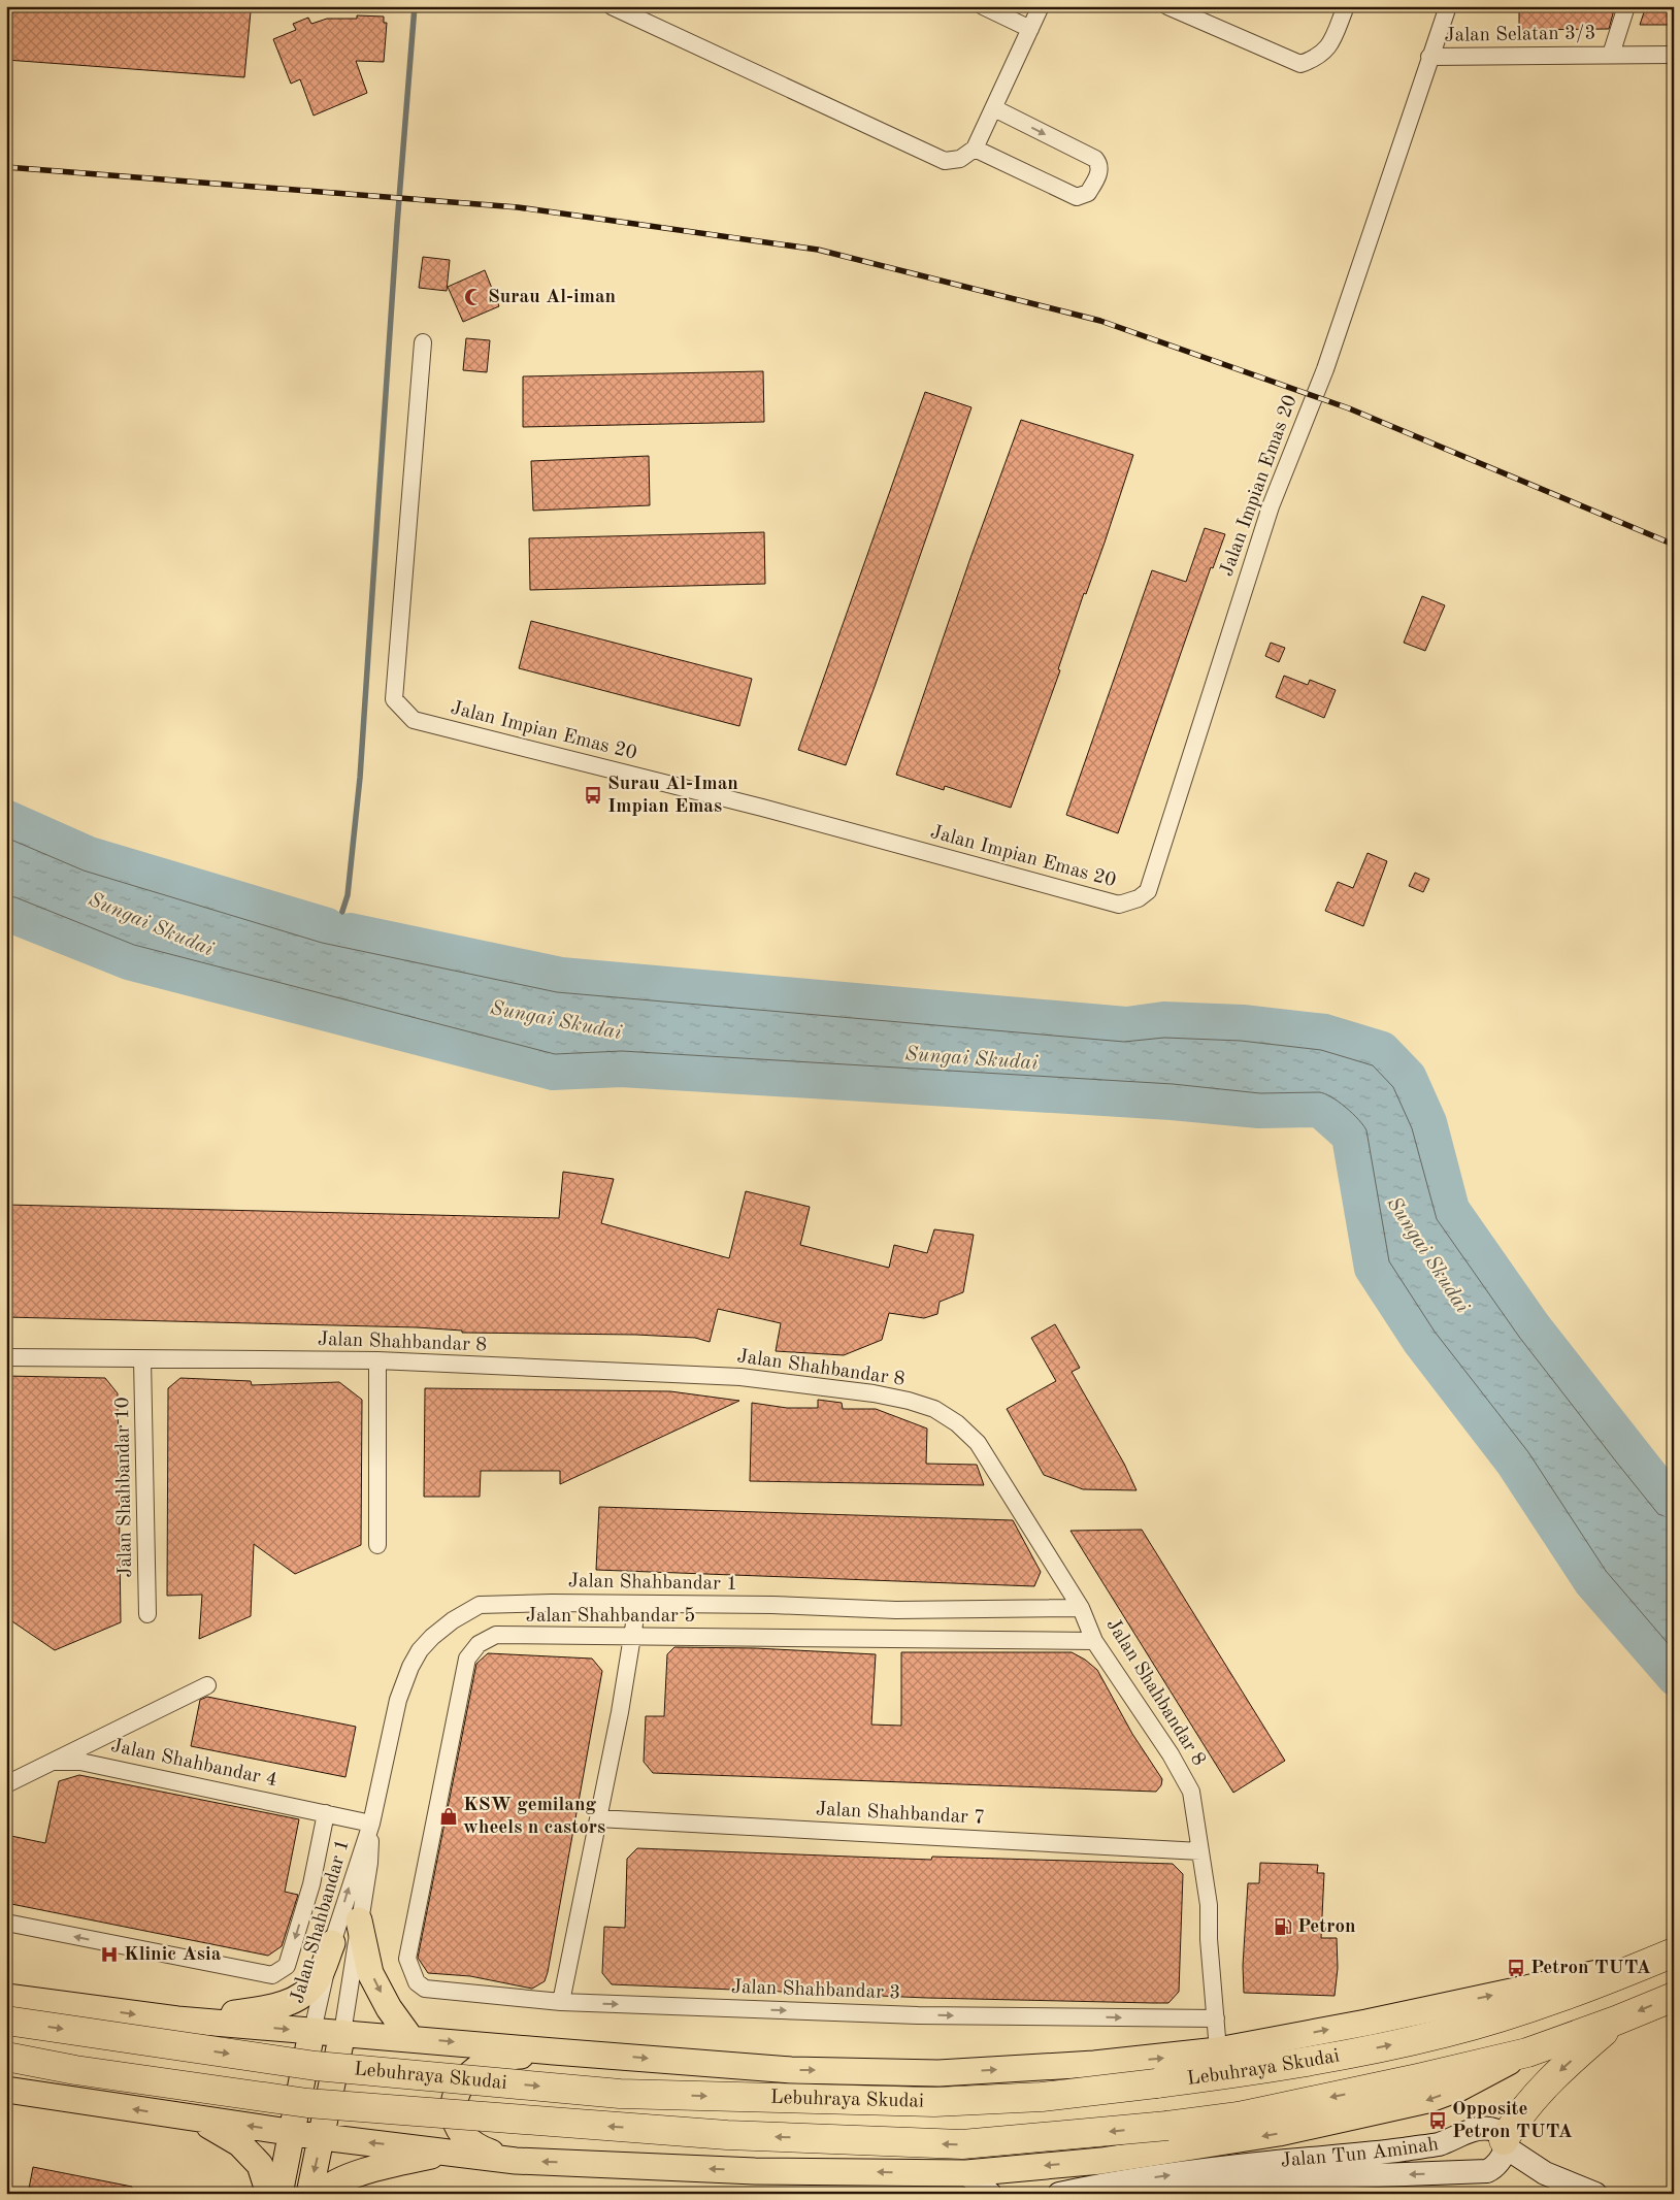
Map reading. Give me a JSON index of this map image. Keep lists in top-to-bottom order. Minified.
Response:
{"streets":{"highway":["Lebuhraya Skudai"],"street":["Jalan Selatan 3/3","Jalan Impian Emas 20","Jalan Shahbandar 8","Jalan Shahbandar 10","Jalan Shahbandar 1","Jalan Shahbandar 5","Jalan Shahbandar 4","Jalan Shahbandar 7","Jalan Shahbandar 3","Jalan Tun Aminah"]},"crossings":[["Jalan Selatan 3/3","Jalan Impian Emas 20"],["Jalan Shahbandar 8","Jalan Shahbandar 10"],["Jalan Shahbandar 8","Jalan Shahbandar 1"],["Jalan Shahbandar 8","Jalan Shahbandar 5"],["Jalan Shahbandar 8","Jalan Shahbandar 7"],["Jalan Shahbandar 8","Jalan Shahbandar 3"],["Jalan Shahbandar 1","Jalan Shahbandar 4"],["Jalan Shahbandar 5","Jalan Shahbandar 3"]],"one_way":["Jalan Shahbandar 3"],"water":["Sungai Skudai"],"places":{"mosque":["Surau Al-iman"],"bus stop":["Surau Al-Iman Impian Emas","Petron TUTA","Opposite Petron TUTA"],"shop":["KSW gemilang wheels n castors"],"fuel station":["Petron"],"hospital":["Klinic Asia"]}}
